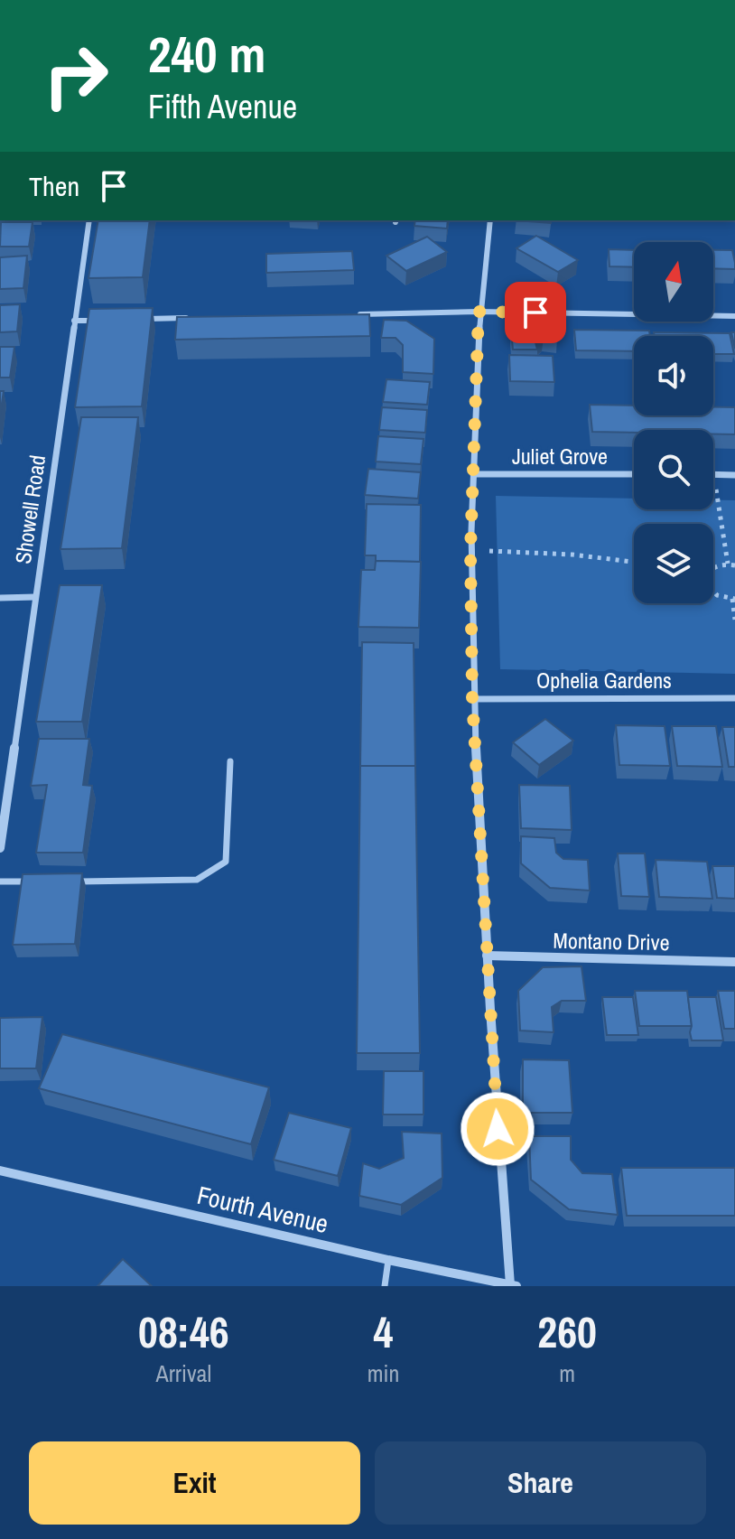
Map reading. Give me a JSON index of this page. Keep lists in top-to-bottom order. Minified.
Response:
{"streets":{"street":["Juliet Grove","Showell Road","Ophelia Gardens","Montano Drive","Fourth Avenue"]},"north":"top","page":{"turn":["240 m","Fifth Avenue"],"then":"Then","eta":["08:46","Arrival","4","min","260","m"],"buttons":["Exit","Share"]}}
